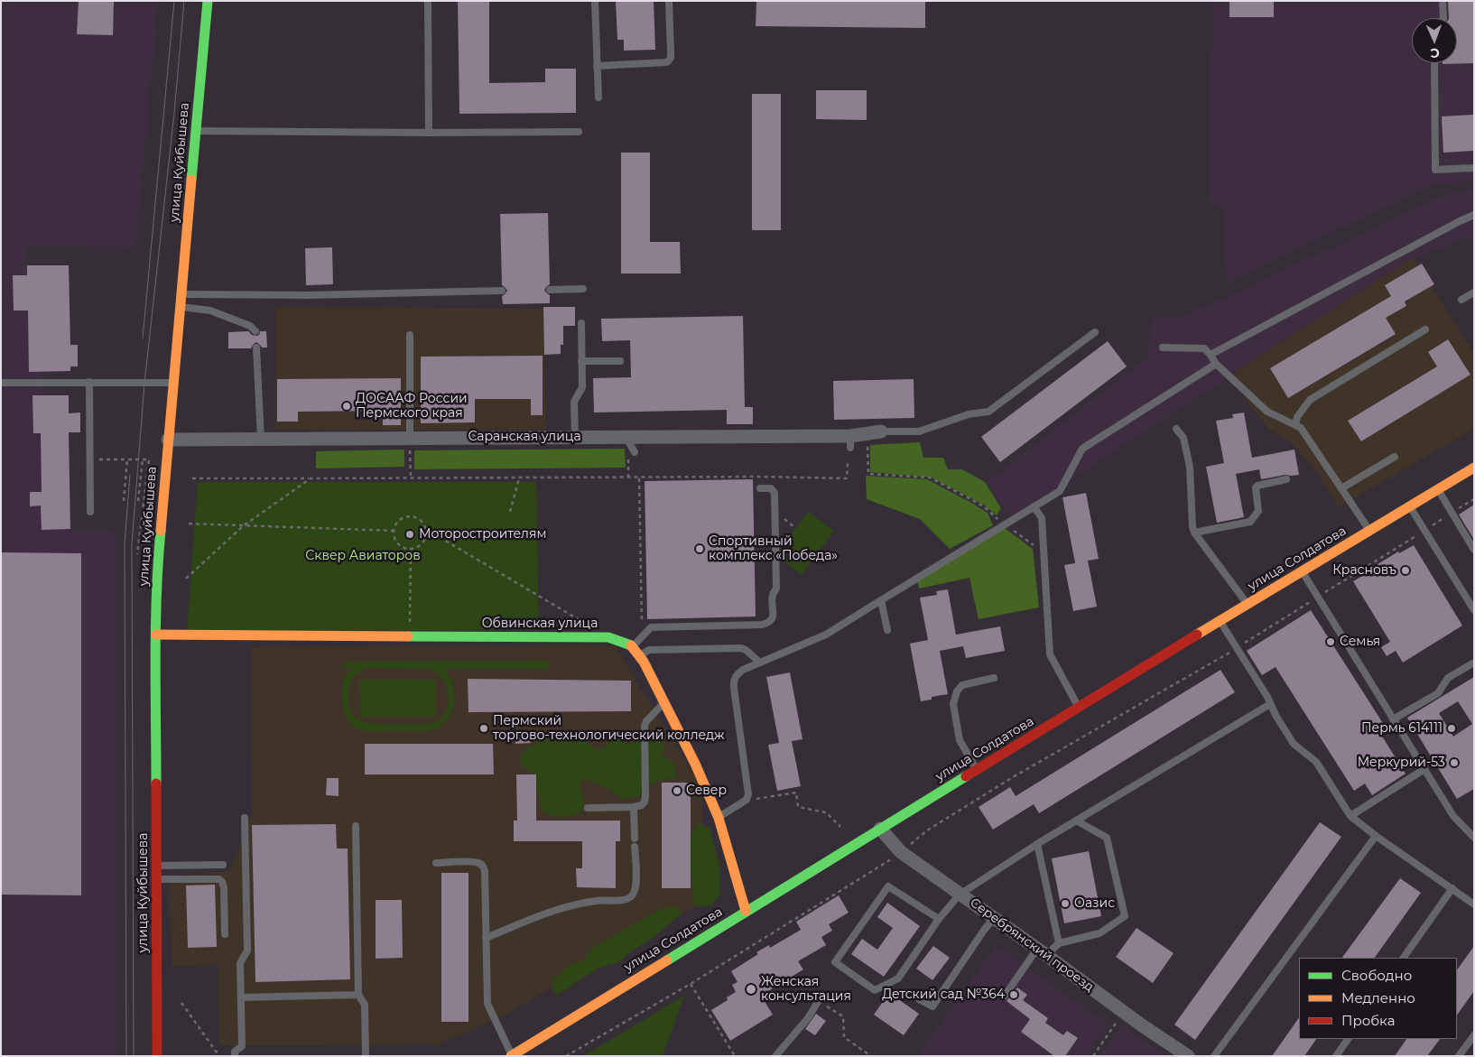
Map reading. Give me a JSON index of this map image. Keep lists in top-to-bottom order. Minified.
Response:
{"streets":{"main road":["улица Куйбышева","улица Солдатова","Обвинская улица"],"street":["Саранская улица","Серебрянский проезд"]},"crossings":[["улица Куйбышева","Саранская улица"],["улица Куйбышева","Обвинская улица"],["улица Солдатова","Серебрянский проезд"]],"parks":["Сквер Авиаторов"],"places":["ДОСААФ России Пермского края","Моторостроителям","Спортивный комплекс «Победа»","Красновъ","Семья","Пермский торгово-технологический колледж","Пермь 614111","Меркурий-53","Север","Оазис","Женская консультация","Детский сад №364"],"legend":["Свободно","Медленно","Пробка"],"north":"bottom"}
